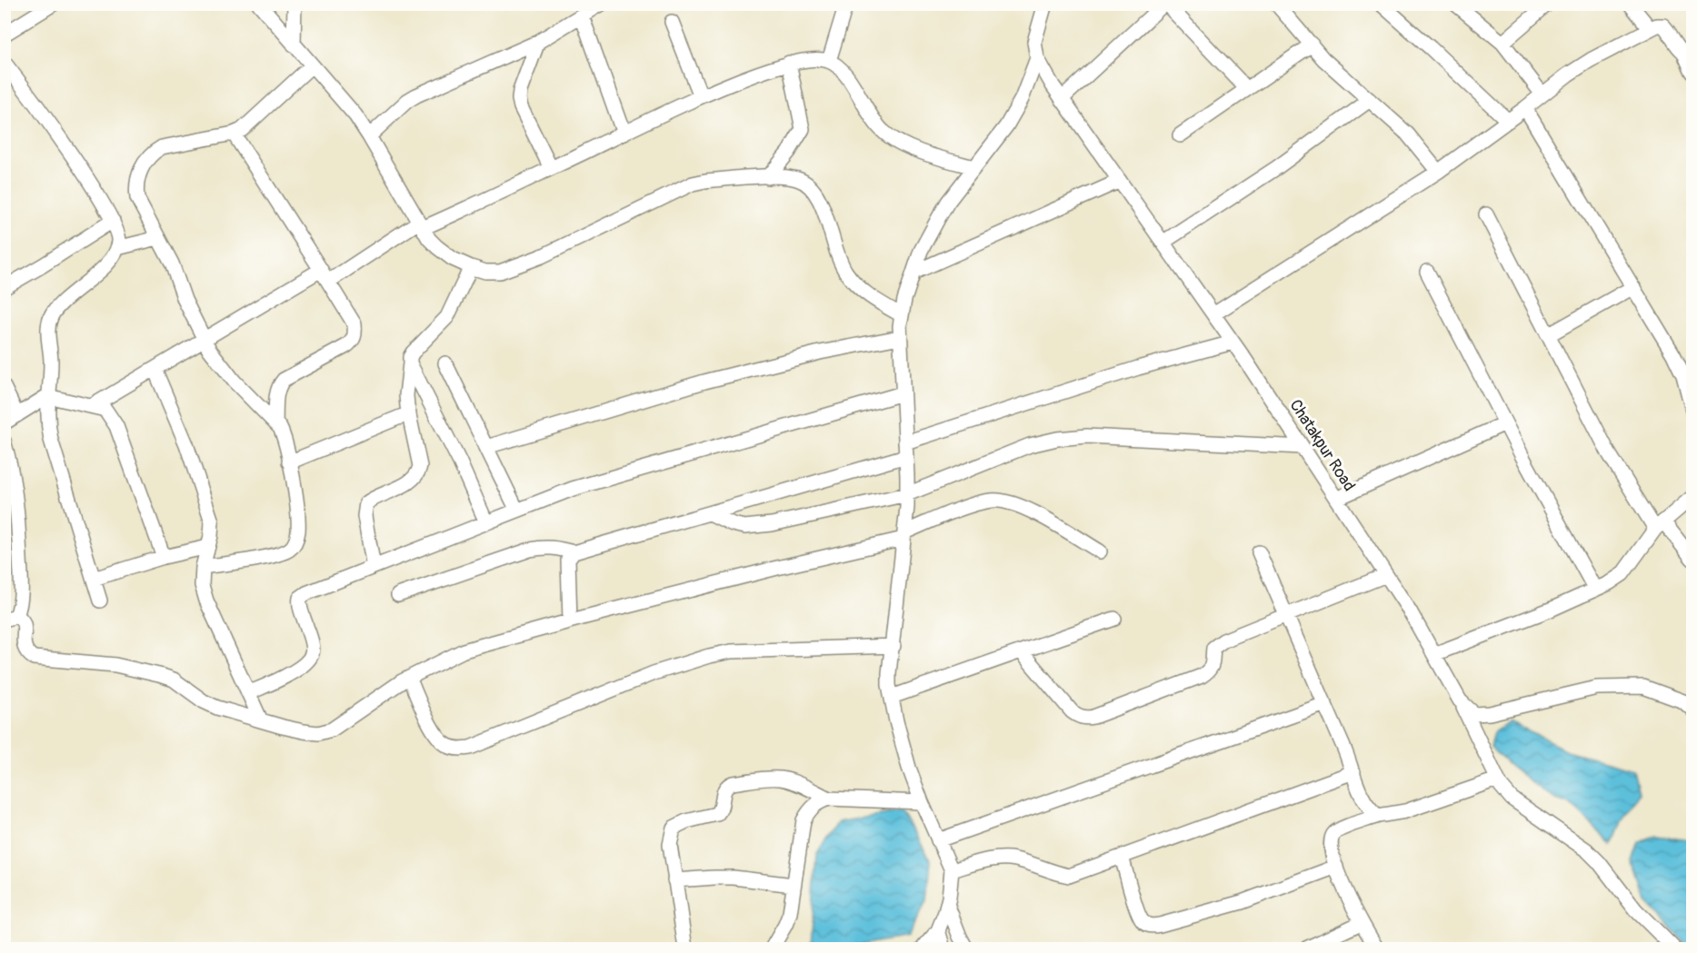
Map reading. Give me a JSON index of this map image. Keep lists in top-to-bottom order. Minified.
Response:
{"streets":{"street":["Chatakpur Road"]}}
